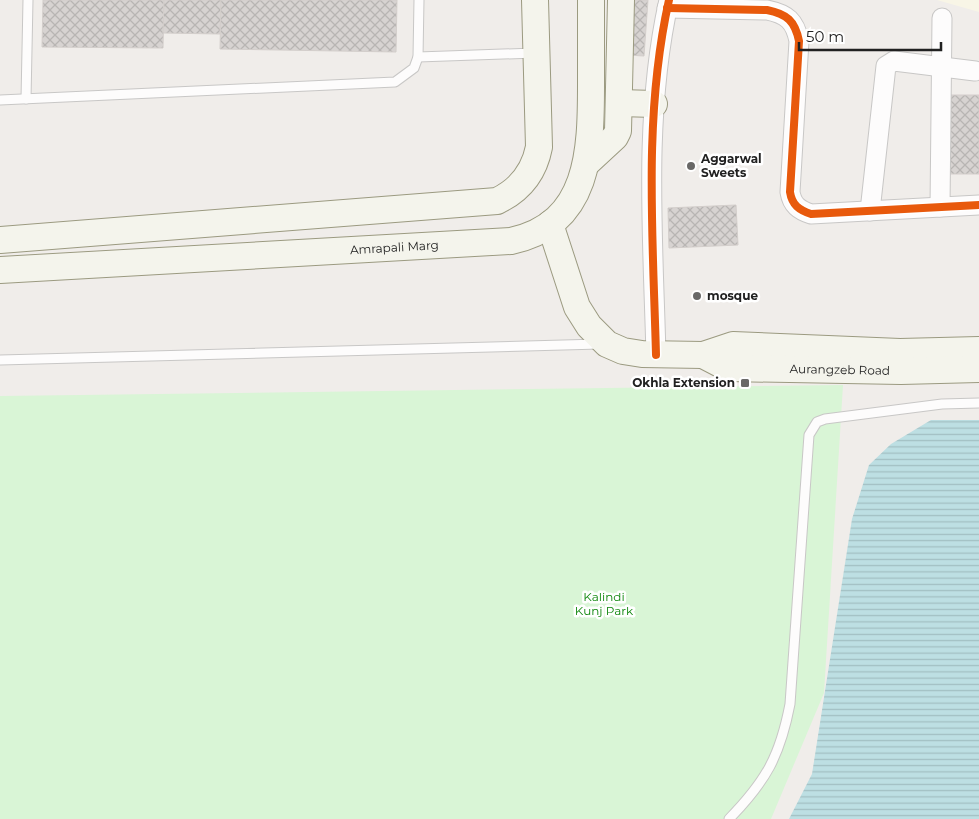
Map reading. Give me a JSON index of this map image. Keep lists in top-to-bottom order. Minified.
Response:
{"streets":{"main road":["Amrapali Marg","Aurangzeb Road"]},"crossings":[["Amrapali Marg","Aurangzeb Road"]],"parks":["Kalindi Kunj Park"],"places":{"other":["Aggarwal Sweets","mosque"],"transit":["Okhla Extension"]},"scale_bar":"50 m"}
